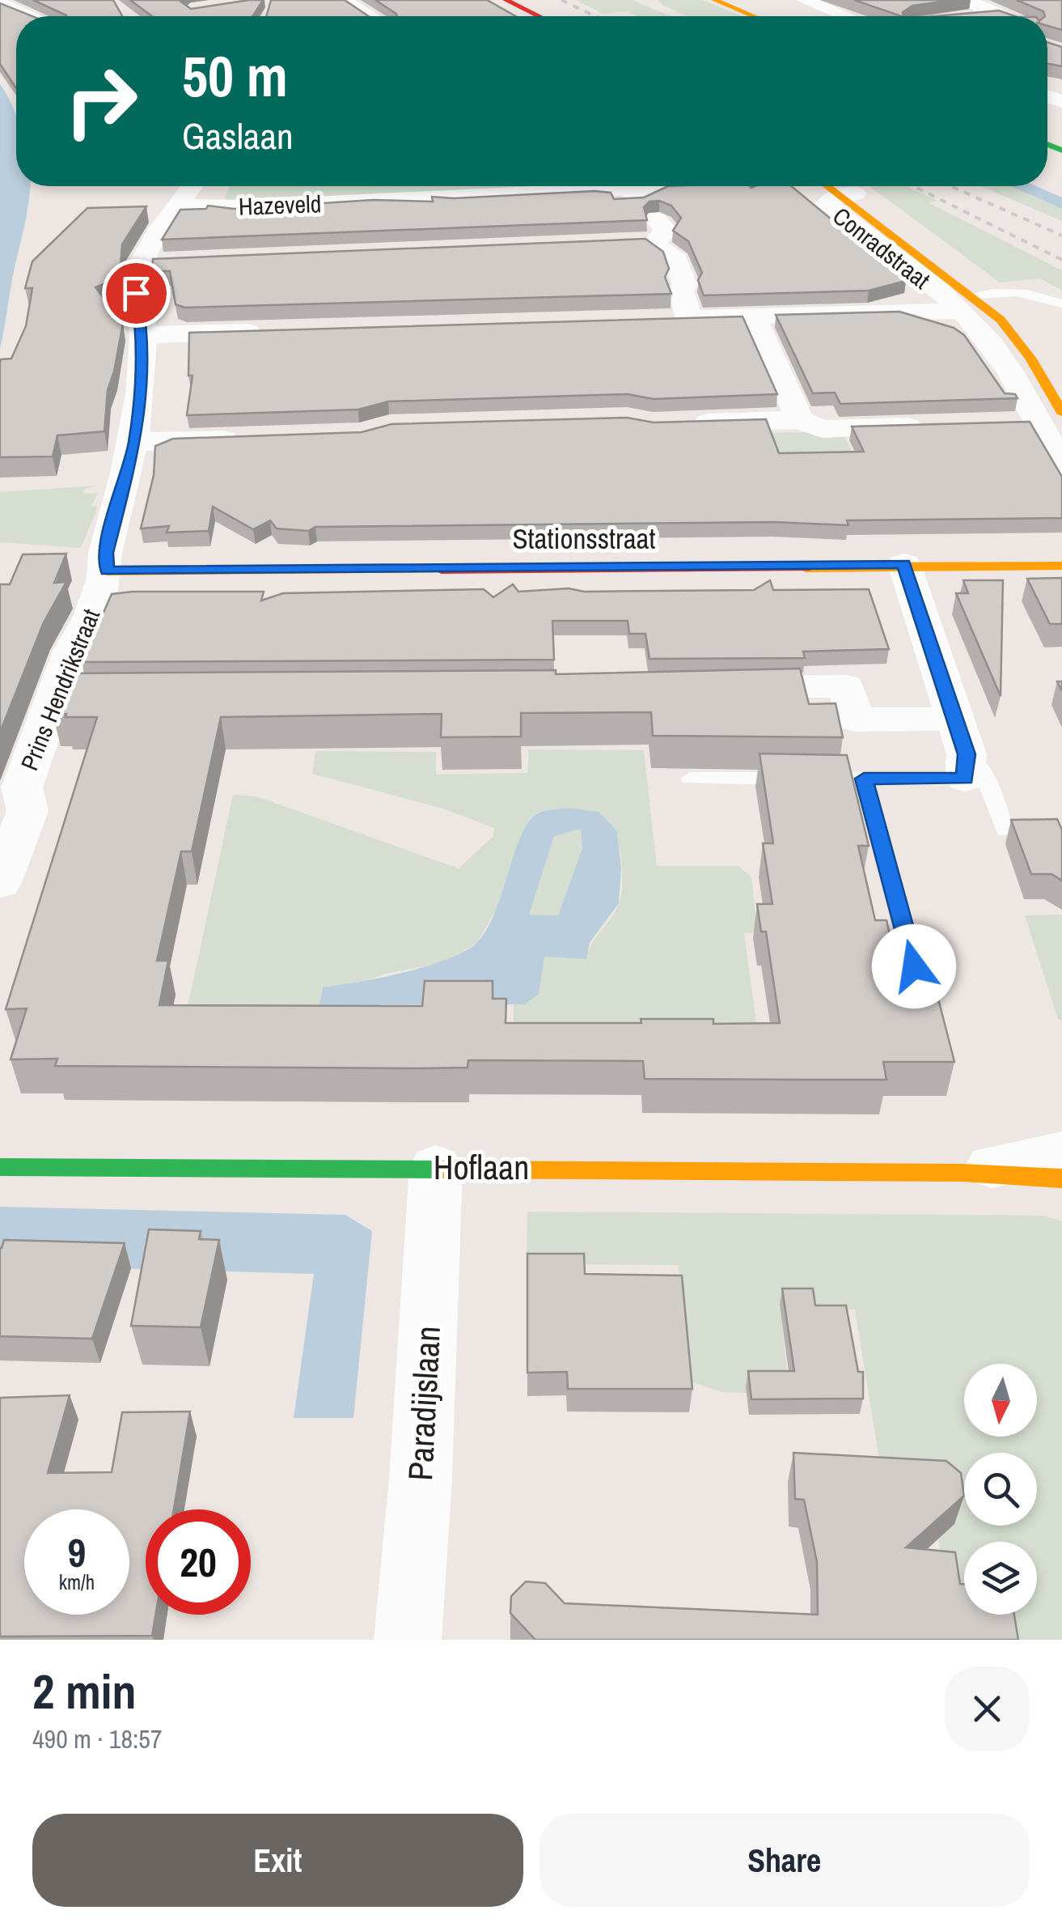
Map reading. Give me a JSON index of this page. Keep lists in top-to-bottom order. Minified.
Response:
{"streets":{"street":["Hazeveld","Conradstraat","Stationsstraat","Prins Hendrikstraat","Hoflaan","Paradijslaan"]},"crossings":[["Hazeveld","Prins Hendrikstraat"],["Stationsstraat","Prins Hendrikstraat"],["Hoflaan","Paradijslaan"]],"north":"bottom","page":{"turn":["50 m","Gaslaan"],"speed":"9 km/h","limit":"20","heading":["2 min","490 m · 18:57"],"buttons":["Exit","Share"]}}
